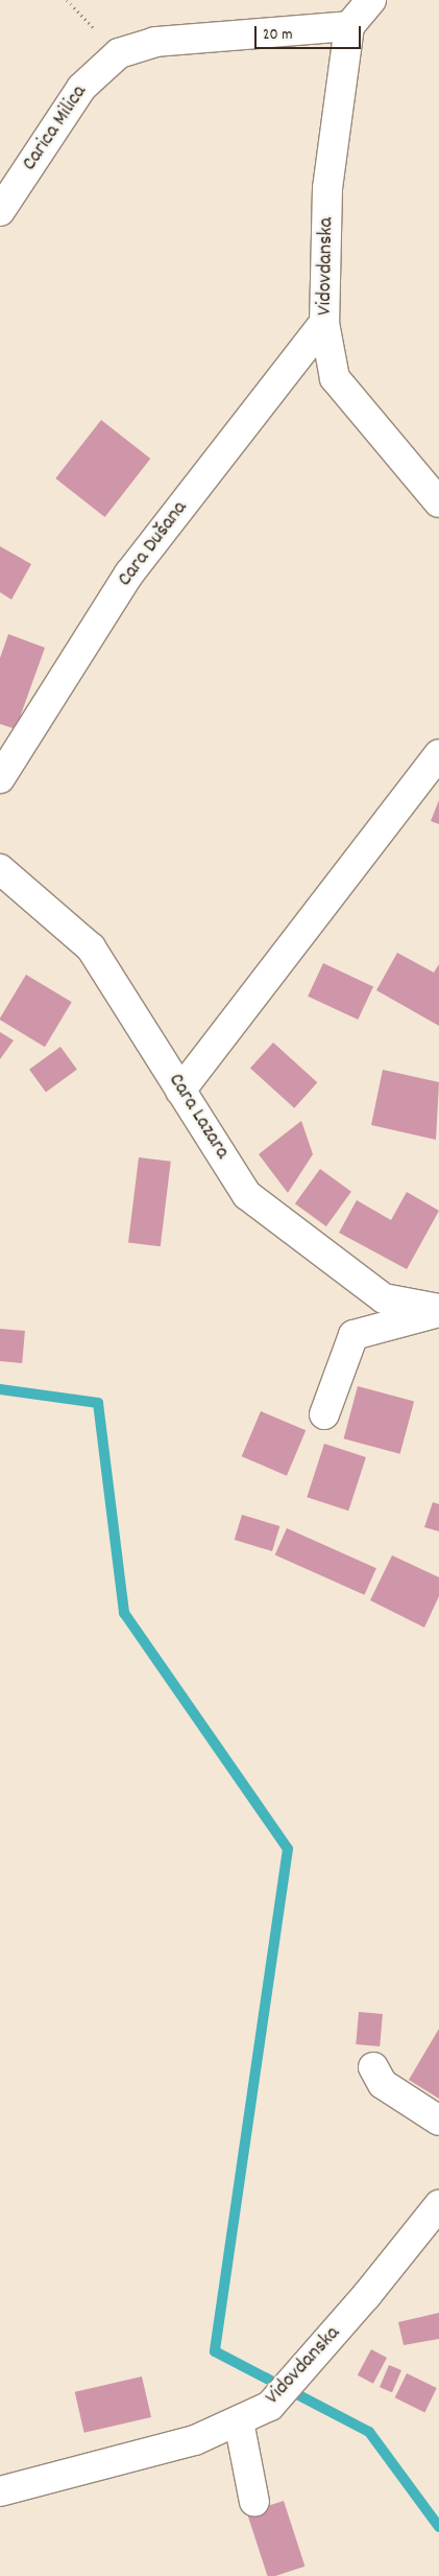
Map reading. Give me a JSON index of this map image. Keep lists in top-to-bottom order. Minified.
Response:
{"streets":{"street":["Carica Milica","Vidovdanska","Cara Dušana","Cara Lazara"]},"crossings":[["Vidovdanska","Cara Dušana"]],"scale_bar":"20 m"}
